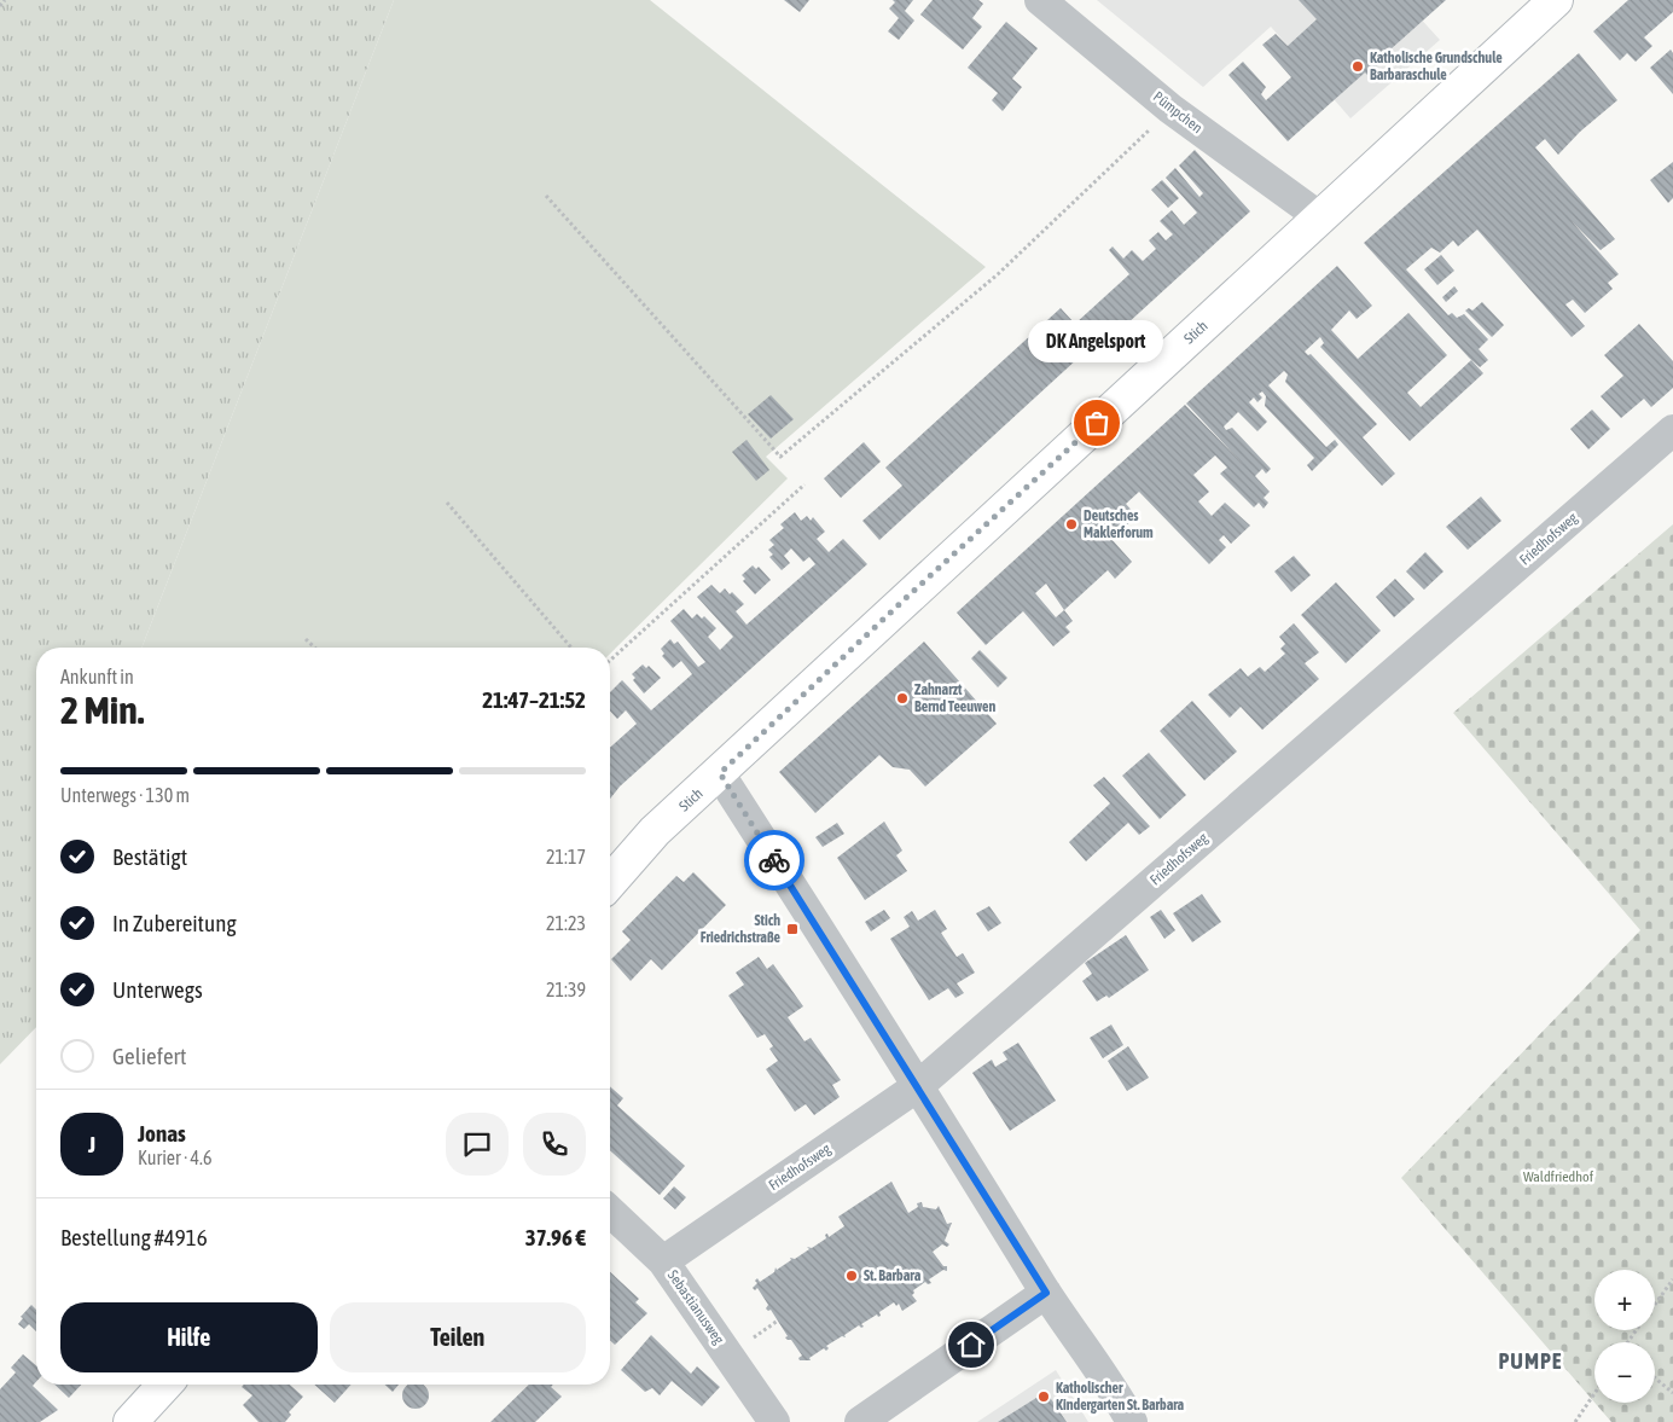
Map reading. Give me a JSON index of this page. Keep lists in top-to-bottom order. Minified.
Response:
{"streets":{"main road":["Stich"],"street":["Pümpchen","Friedhofsweg","Sebastianusweg"]},"crossings":[["Pümpchen","Stich"],["Friedhofsweg","Sebastianusweg"]],"districts":["PUMPE"],"parks":["Waldfriedhof"],"places":{"other":["Katholische Grundschule Barbaraschule","DK Angelsport","Deutsches Maklerforum","Zahnarzt Bernd Teeuwen","St. Barbara","Katholischer Kindergarten St. Barbara"],"transit":["Stich Friedrichstraße"]},"page":{"bubble":"DK Angelsport","heading":["2 Min.","Ankunft in","21:47–21:52"],"panel":["Jonas","Kurier · 4.6","Bestellung #4916","37.96 €"],"bar":"Unterwegs · 130 m","list":[["Bestätigt","21:17"],["In Zubereitung","21:23"],["Unterwegs","21:39"],"Geliefert"],"round":"J","map_buttons":["+","−"],"buttons":["Hilfe","Teilen"]}}
